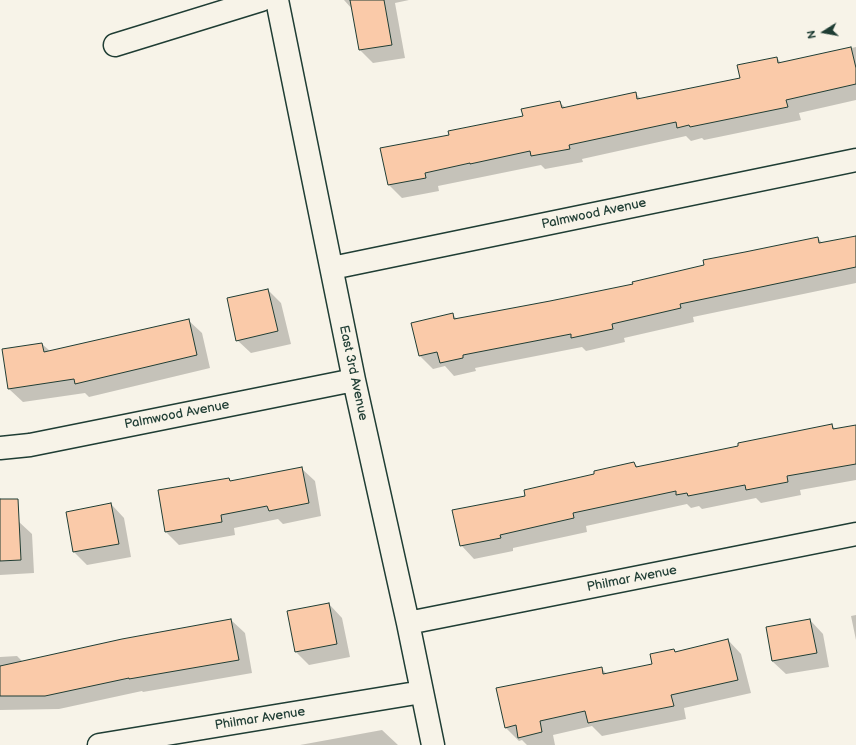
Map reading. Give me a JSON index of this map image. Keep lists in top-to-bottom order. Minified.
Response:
{"streets":{"street":["Palmwood Avenue","East 3rd Avenue","Philmar Avenue"]},"crossings":[["Palmwood Avenue","East 3rd Avenue"],["East 3rd Avenue","Philmar Avenue"]],"north":"left"}
